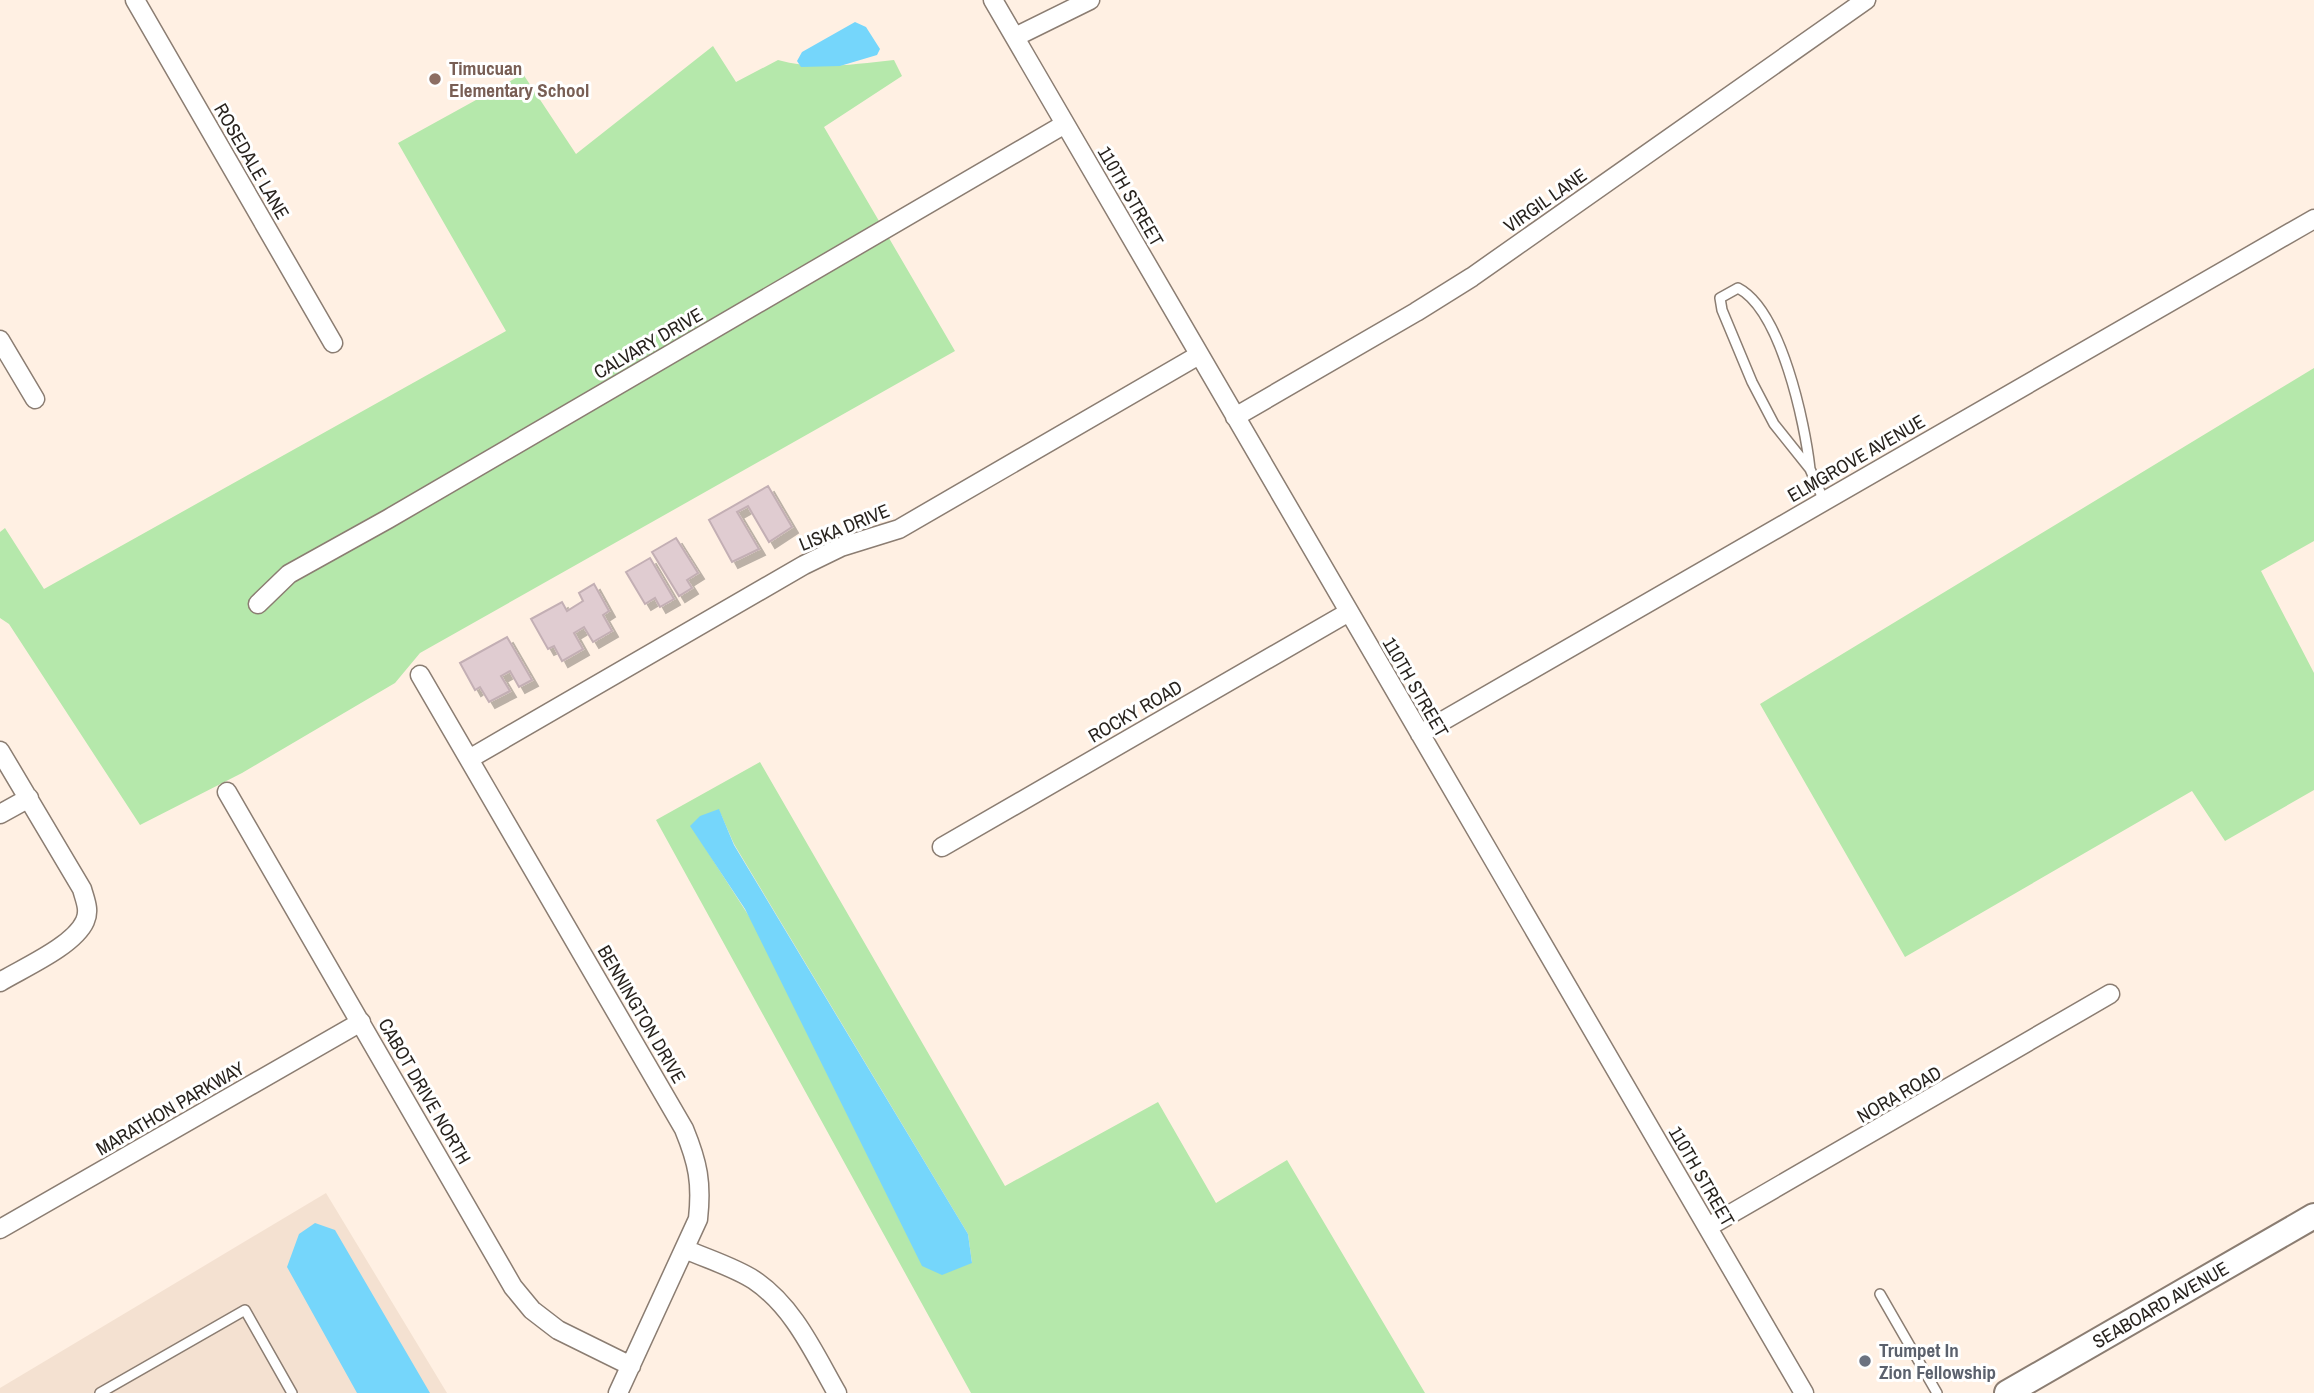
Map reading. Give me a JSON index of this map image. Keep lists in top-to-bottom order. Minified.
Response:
{"streets":{"street":["ROSEDALE LANE","110TH STREET","VIRGIL LANE","CALVARY DRIVE","ELMGROVE AVENUE","LISKA DRIVE","ROCKY ROAD","BENNINGTON DRIVE","CABOT DRIVE NORTH","NORA ROAD","MARATHON PARKWAY","SEABOARD AVENUE"]},"crossings":[["110TH STREET","VIRGIL LANE"],["110TH STREET","CALVARY DRIVE"],["110TH STREET","ELMGROVE AVENUE"],["110TH STREET","LISKA DRIVE"],["110TH STREET","ROCKY ROAD"],["110TH STREET","NORA ROAD"],["LISKA DRIVE","BENNINGTON DRIVE"],["BENNINGTON DRIVE","CABOT DRIVE NORTH"],["CABOT DRIVE NORTH","MARATHON PARKWAY"]],"places":["Timucuan Elementary School","Trumpet In Zion Fellowship"]}
